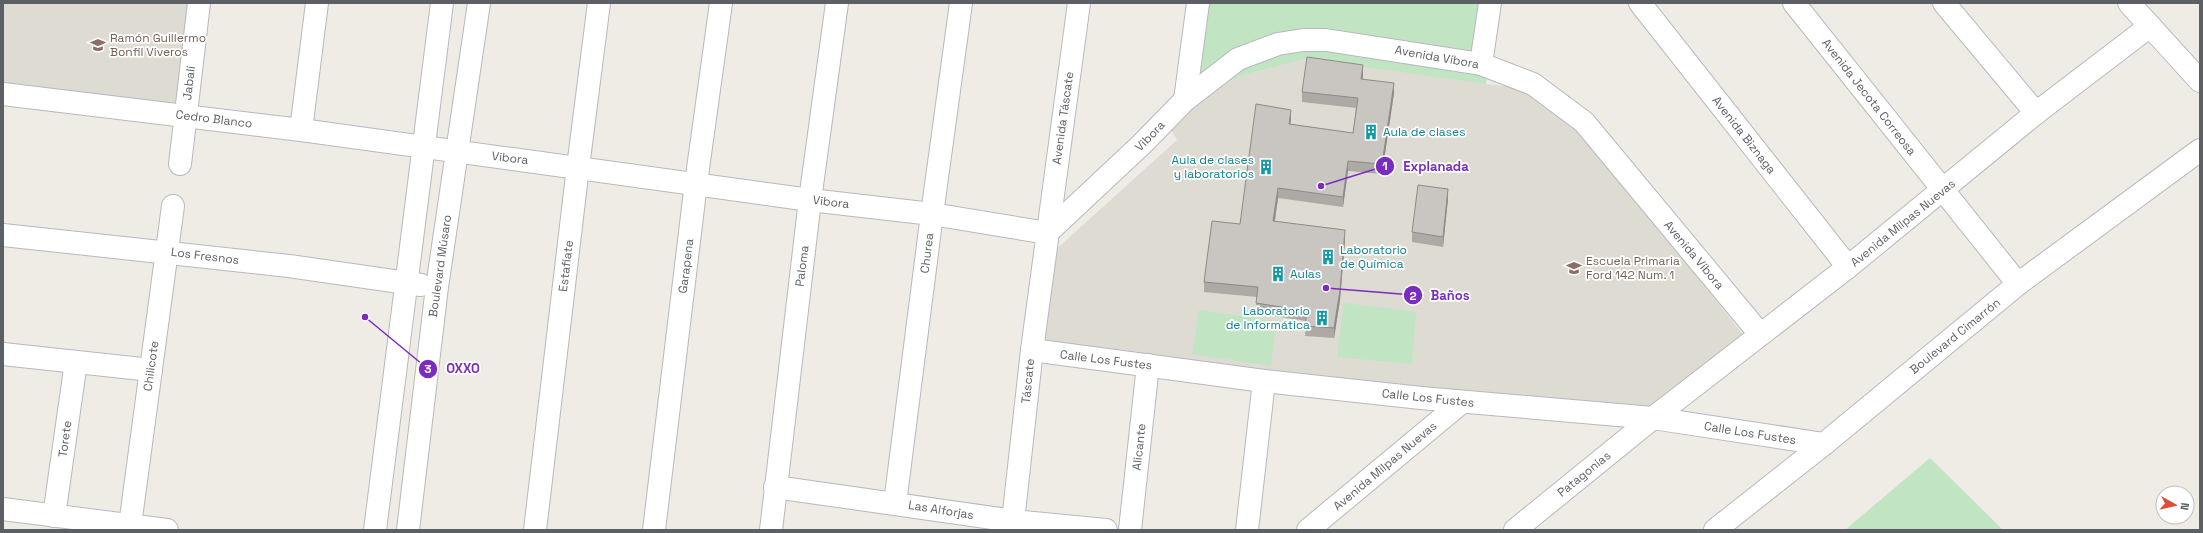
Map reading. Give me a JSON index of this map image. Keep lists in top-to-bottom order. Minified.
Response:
{"streets":{"street":["Avenida Víbora","Jabalí","Avenida Jecota Correosa","Avenida Táscate","Cedro Blanco","Avenida Biznaga","Vibora","Avenida Milpas Nuevas","Churea","Los Fresnos","Boulevard Músaro","Estafiate","Garapena","Paloma","Boulevard Cimarrón","Calle Los Fustes","Chilicote","Táscate","Torete","Alicante","Patagonias","Las Alforjas"]},"crossings":[["Avenida Víbora","Vibora"],["Avenida Víbora","Avenida Milpas Nuevas"],["Jabalí","Cedro Blanco"],["Avenida Jecota Correosa","Avenida Milpas Nuevas"],["Avenida Jecota Correosa","Boulevard Cimarrón"],["Avenida Táscate","Vibora"],["Avenida Táscate","Táscate"],["Cedro Blanco","Vibora"],["Avenida Biznaga","Avenida Milpas Nuevas"],["Vibora","Churea"],["Vibora","Boulevard Músaro"],["Vibora","Estafiate"],["Vibora","Garapena"],["Vibora","Paloma"],["Vibora","Táscate"],["Avenida Milpas Nuevas","Calle Los Fustes"],["Avenida Milpas Nuevas","Patagonias"],["Churea","Las Alforjas"],["Los Fresnos","Boulevard Músaro"],["Los Fresnos","Chilicote"],["Paloma","Las Alforjas"],["Boulevard Cimarrón","Calle Los Fustes"],["Calle Los Fustes","Táscate"],["Calle Los Fustes","Alicante"],["Calle Los Fustes","Patagonias"],["Táscate","Las Alforjas"]],"places":{"school or university":["Ramón Guillermo Bonfil Viveros","Escuela Primaria Ford 142 Num. 1"],"building":["Aula de clases","Aula de clases y laboratorios","Laboratorio de Química","Aulas","Laboratorio de Informática"],"other":["Explanada","Baños","OXXO"]},"north":"right"}
